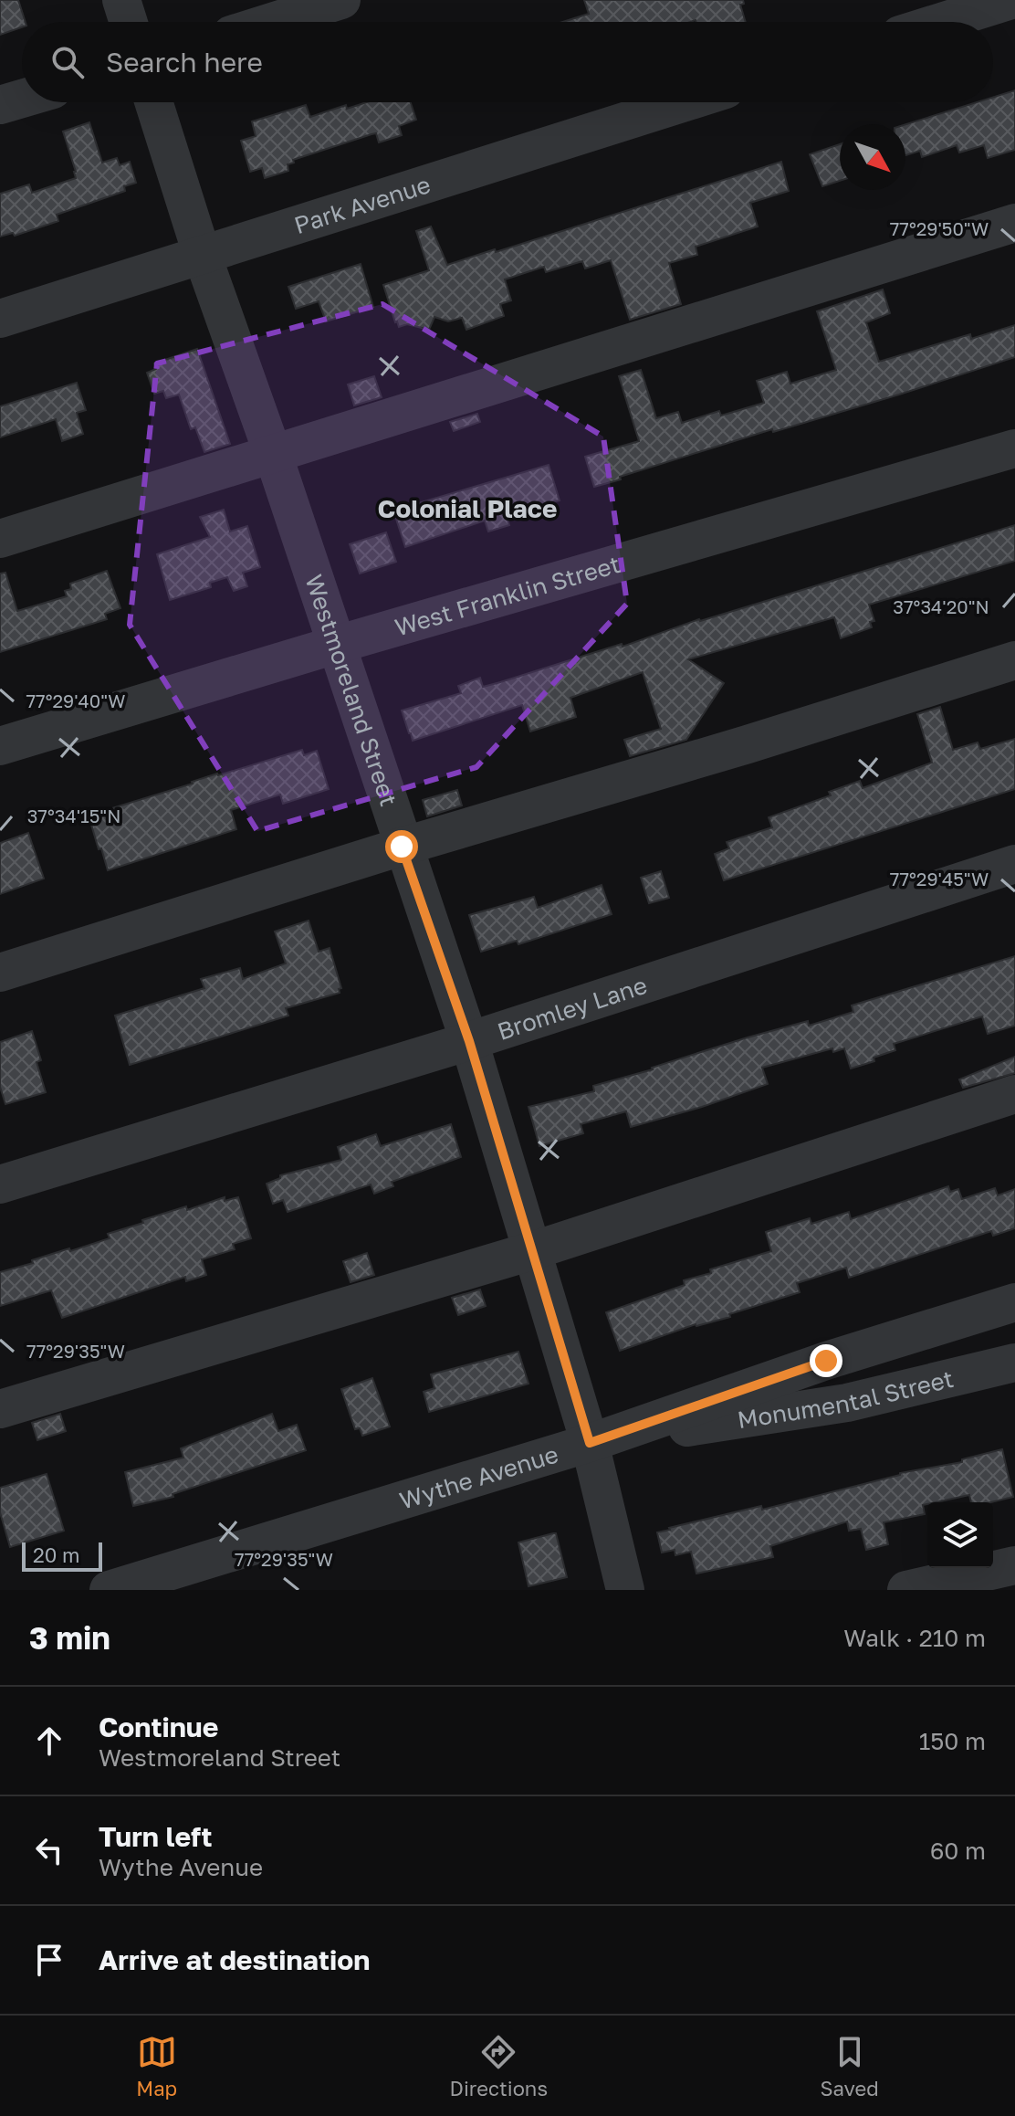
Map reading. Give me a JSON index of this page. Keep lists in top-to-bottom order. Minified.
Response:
{"streets":{"street":["Park Avenue","West Franklin Street","Westmoreland Street","Bromley Lane","Monumental Street","Wythe Avenue"]},"crossings":[["Park Avenue","Westmoreland Street"],["West Franklin Street","Westmoreland Street"],["Westmoreland Street","Bromley Lane"],["Westmoreland Street","Monumental Street"],["Westmoreland Street","Wythe Avenue"],["Monumental Street","Wythe Avenue"]],"districts":["Colonial Place"],"scale_bar":"20 m","north":"bottom right","page":{"search":"Search here","scale":"20 m","heading":["3 min","Walk · 210 m"],"list":[["Continue","Westmoreland Street","150 m"],["Turn left","Wythe Avenue","60 m"],"Arrive at destination"],"nav":["Map","Directions","Saved"]},"coordinates":["77°29'50\"W","37°34'20\"N","77°29'40\"W","37°34'15\"N","77°29'45\"W","77°29'35\"W"]}
